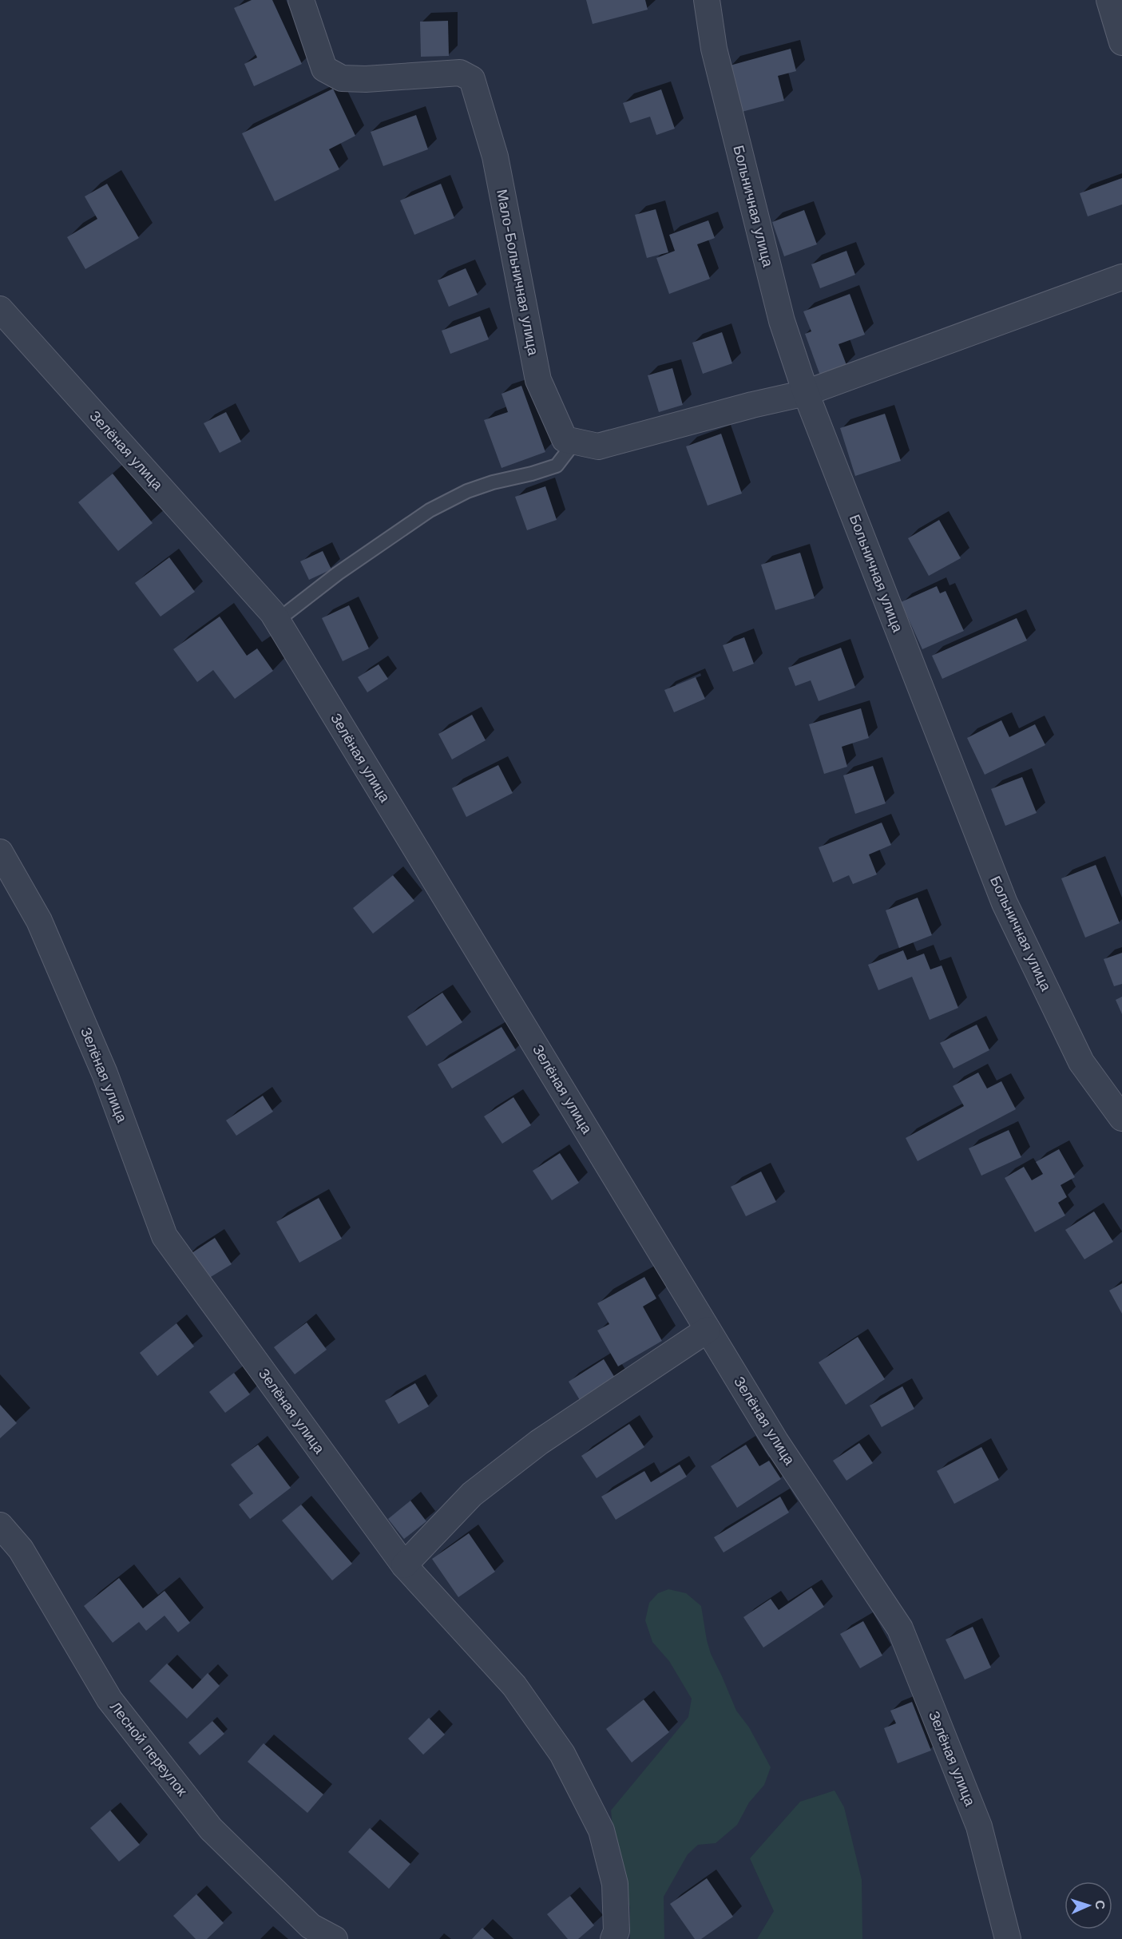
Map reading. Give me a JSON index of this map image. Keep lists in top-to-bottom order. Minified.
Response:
{"streets":{"street":["Больничная улица","Мало-Больничная улица","Зелёная улица","Лесной переулок"]},"north":"right"}
